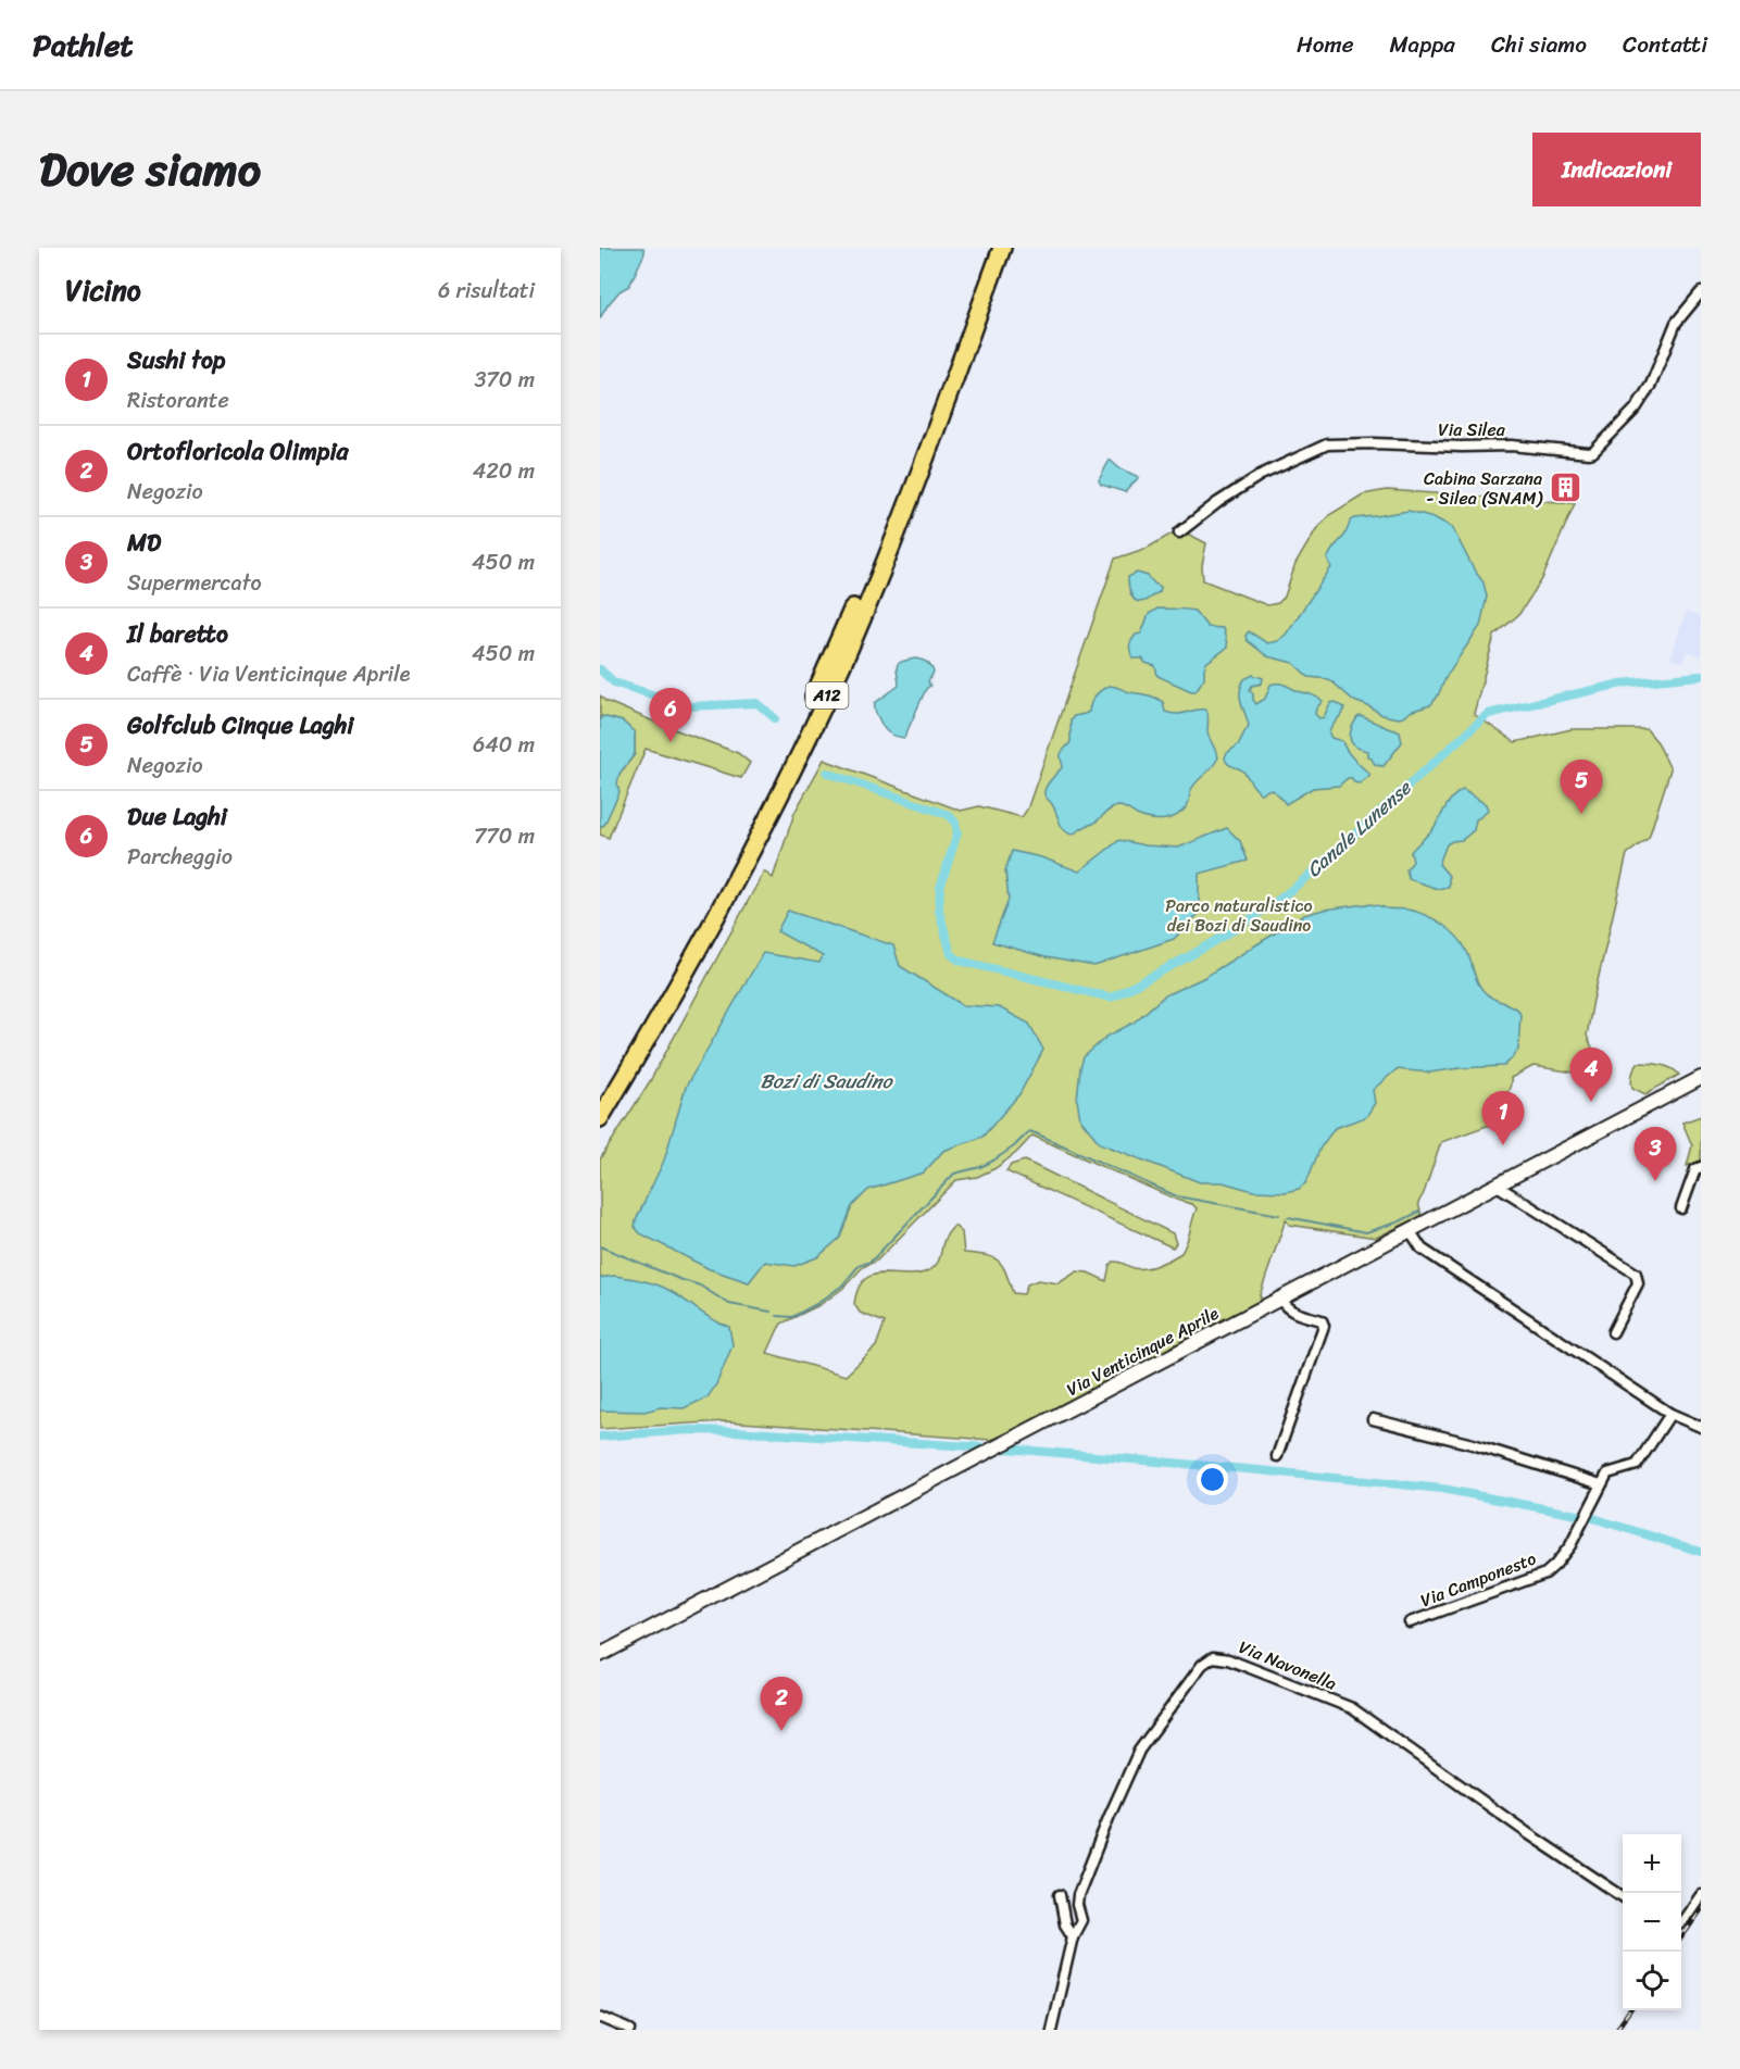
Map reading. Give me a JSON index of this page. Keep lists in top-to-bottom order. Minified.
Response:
{"streets":{"highway":["A12"],"main road":["Via Venticinque Aprile"],"street":["Via Silea","Via Camponesto","Via Navonella"]},"water":["Canale Lunense","Bozi di Saudino"],"parks":["Parco naturalistico dei Bozi di Saudino"],"places":{"building":["Cabina Sarzana - Silea (SNAM)"]},"page":{"header":"Pathlet","nav":["Home","Mappa","Chi siamo","Contatti"],"title":"Dove siamo","buttons":"Indicazioni","heading":["Vicino","6 risultati"],"list":[{"mark":"1","name":"Sushi top","note":"Ristorante","value":"370 m"},{"mark":"2","name":"Ortofloricola Olimpia","note":"Negozio","value":"420 m"},{"mark":"3","name":"MD","note":"Supermercato","value":"450 m"},{"mark":"4","name":"Il baretto","note":"Caffè · Via Venticinque Aprile","value":"450 m"},{"mark":"5","name":"Golfclub Cinque Laghi","note":"Negozio","value":"640 m"},{"mark":"6","name":"Due Laghi","note":"Parcheggio","value":"770 m"}],"pins":["6","5","4","1","3","2"],"map_buttons":["+","−"]}}
